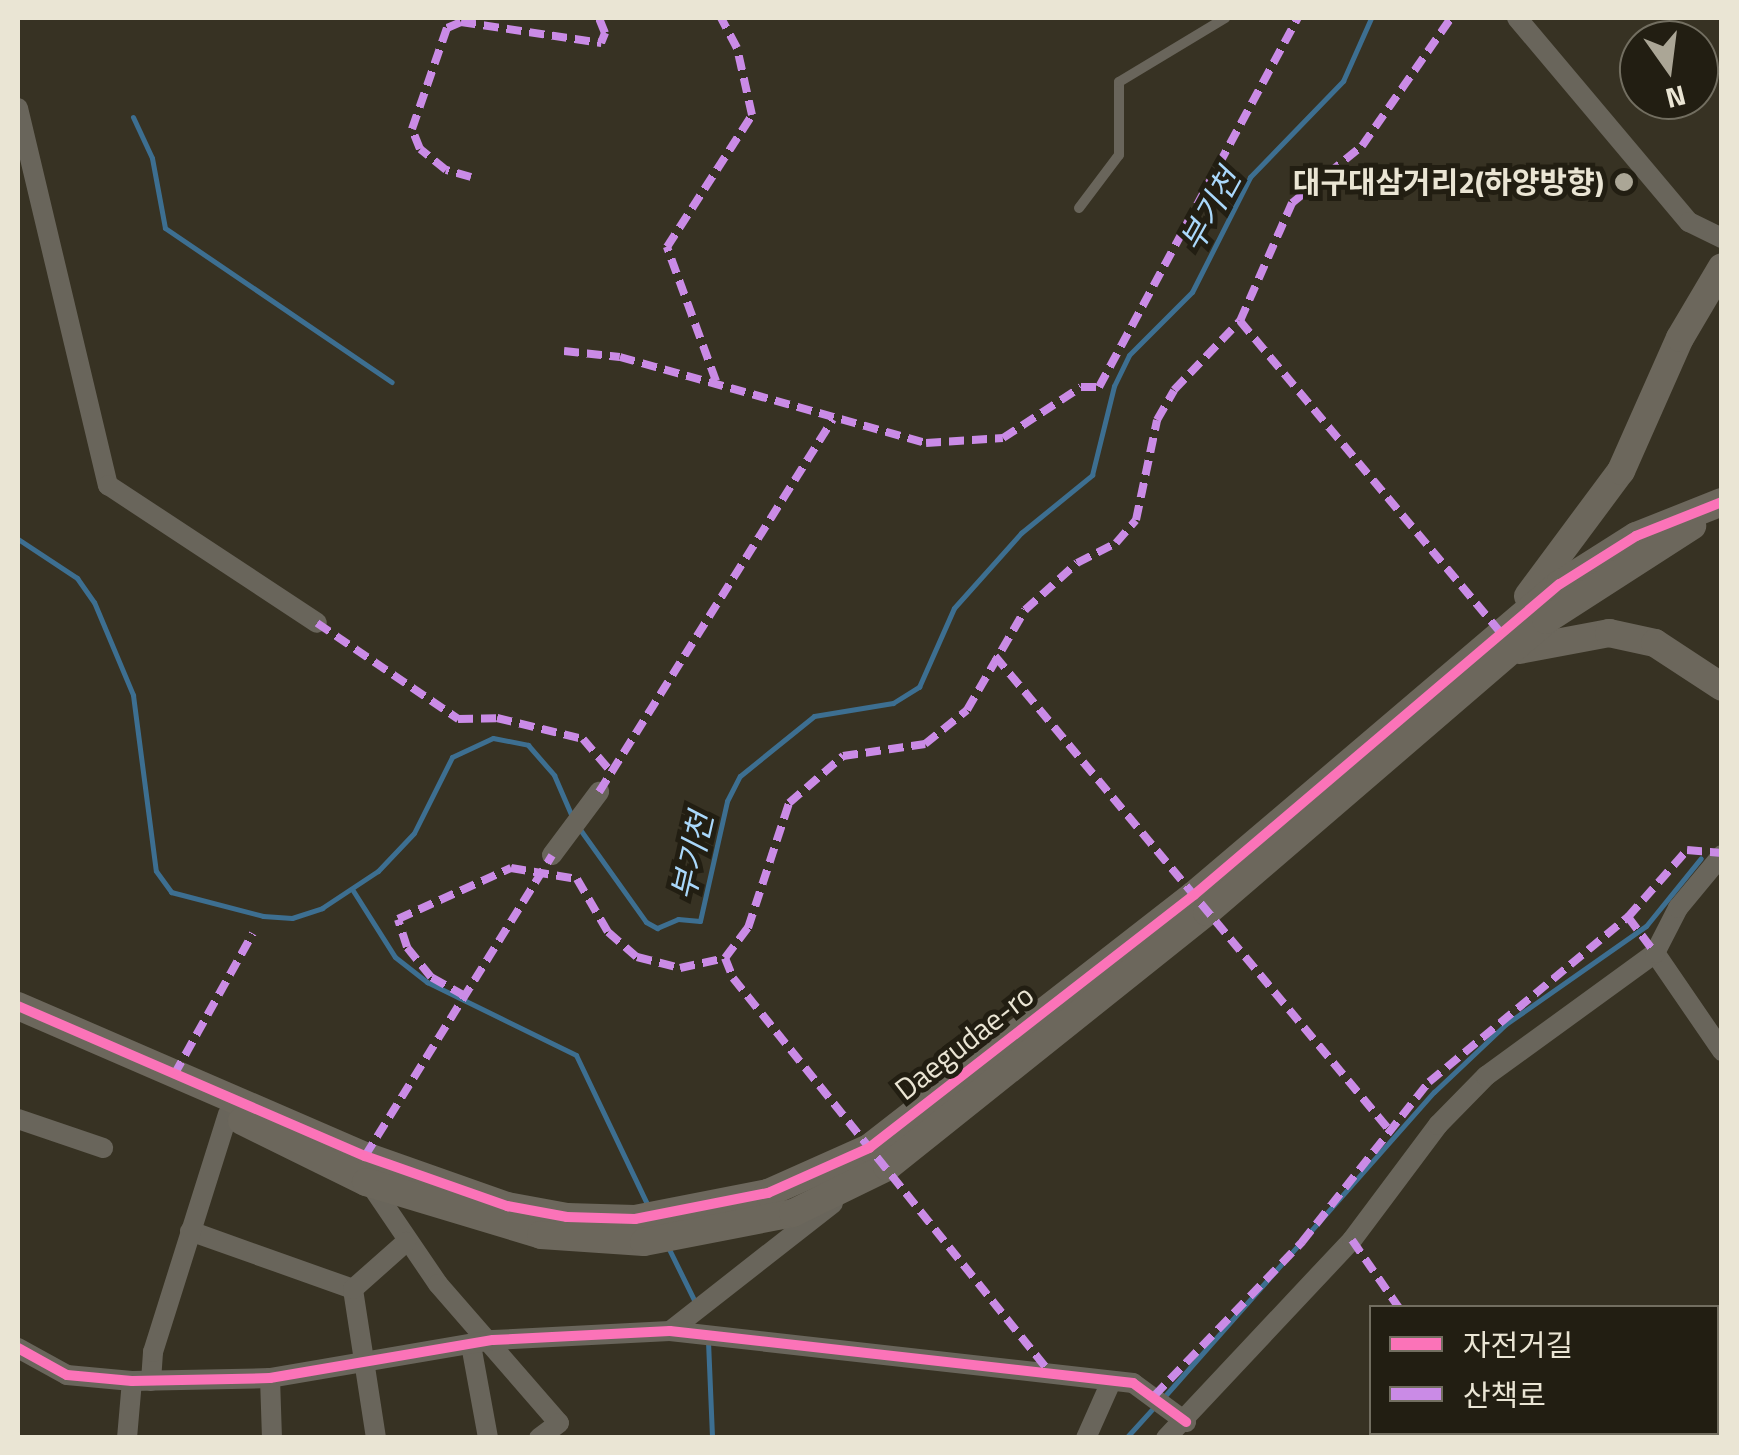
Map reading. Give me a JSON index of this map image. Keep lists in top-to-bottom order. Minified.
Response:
{"streets":{"street":["Daegudae-ro"]},"water":["부기천"],"places":["대구대삼거리2(하양방향)"],"legend":["자전거길","산책로"],"north":"bottom"}
